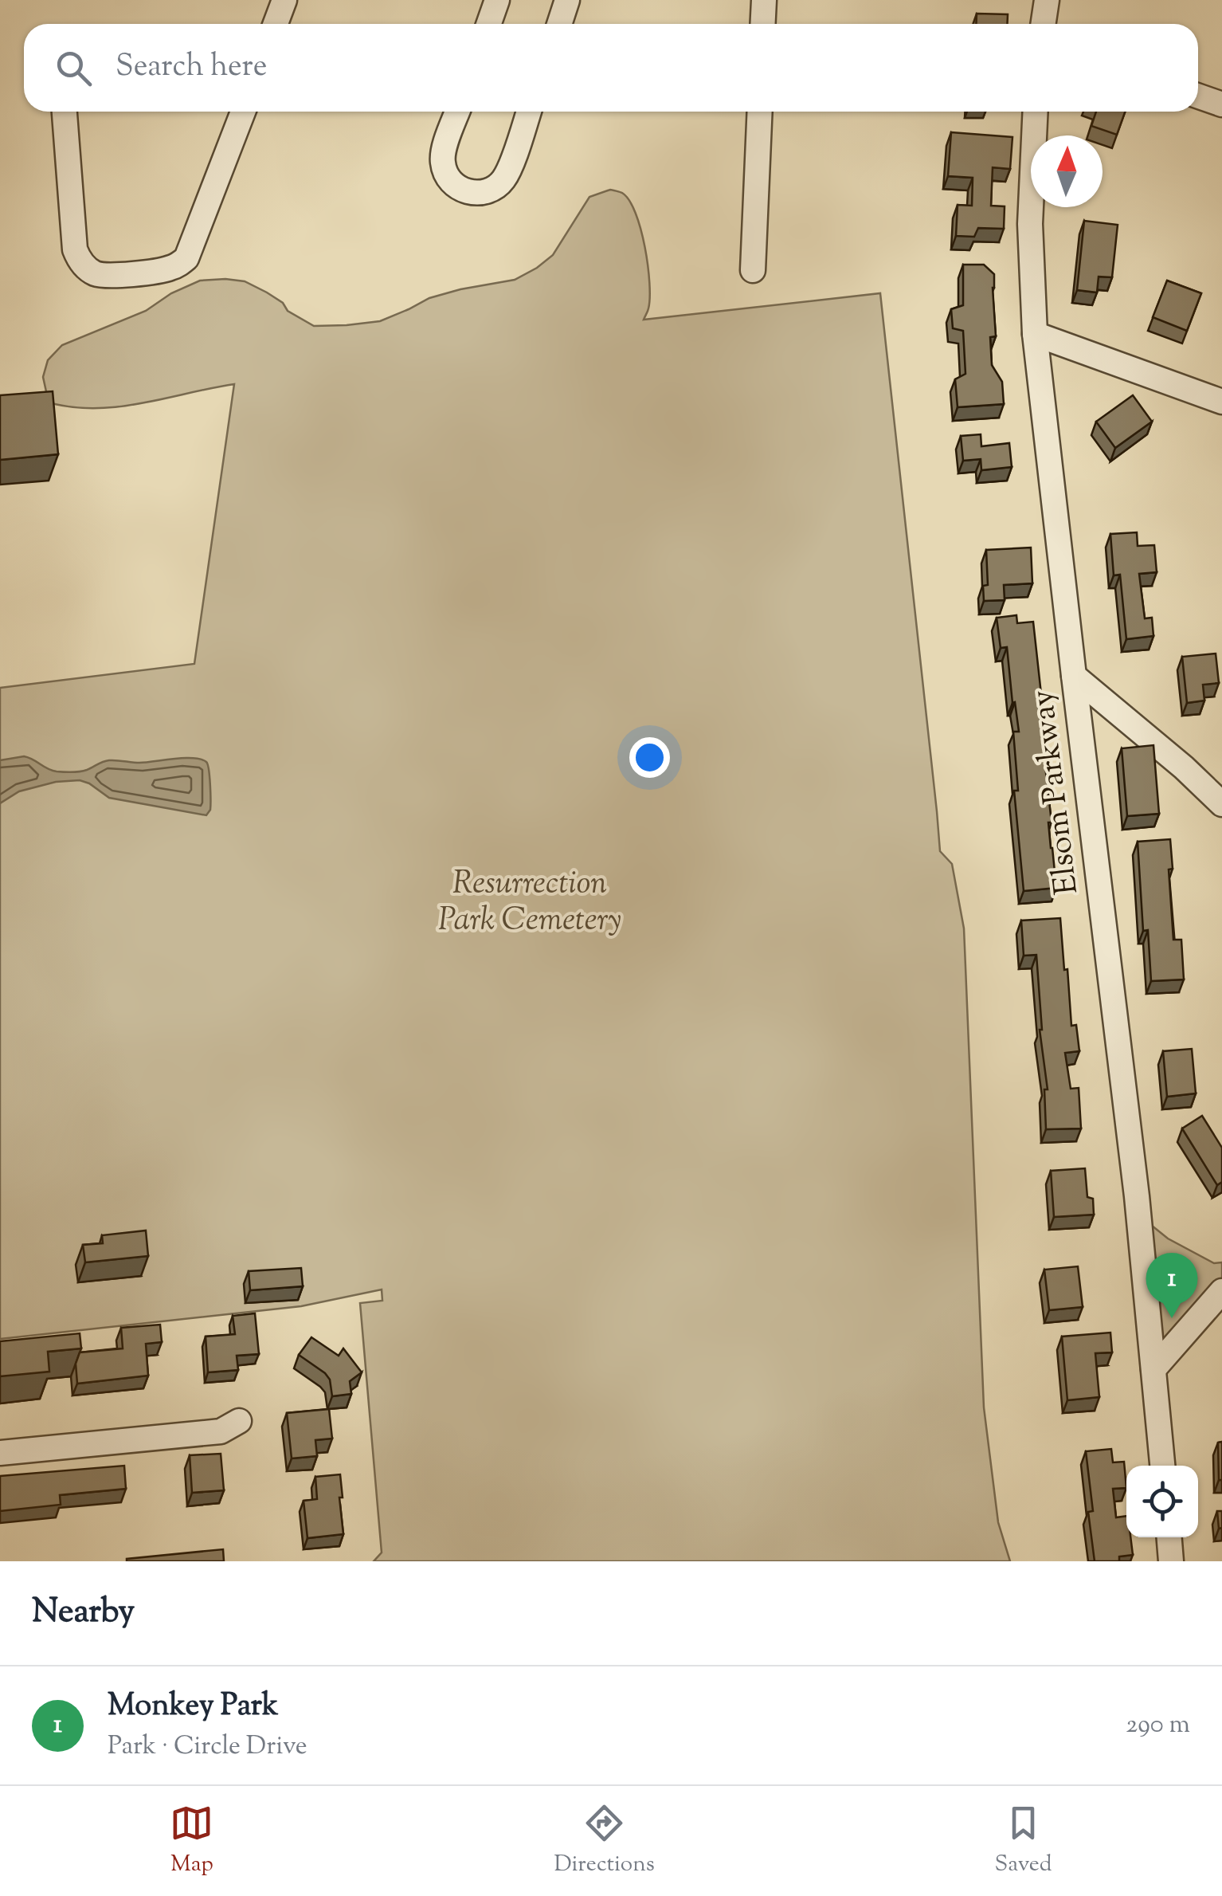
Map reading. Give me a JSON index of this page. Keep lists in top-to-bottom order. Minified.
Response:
{"streets":{"street":["Elsom Parkway"]},"parks":["Resurrection Park Cemetery"],"north":"top","page":{"search":"Search here","pins":"1","heading":"Nearby","list":[{"mark":"1","name":"Monkey Park","note":"Park · Circle Drive","value":"290 m"}],"nav":["Map","Directions","Saved"]}}
